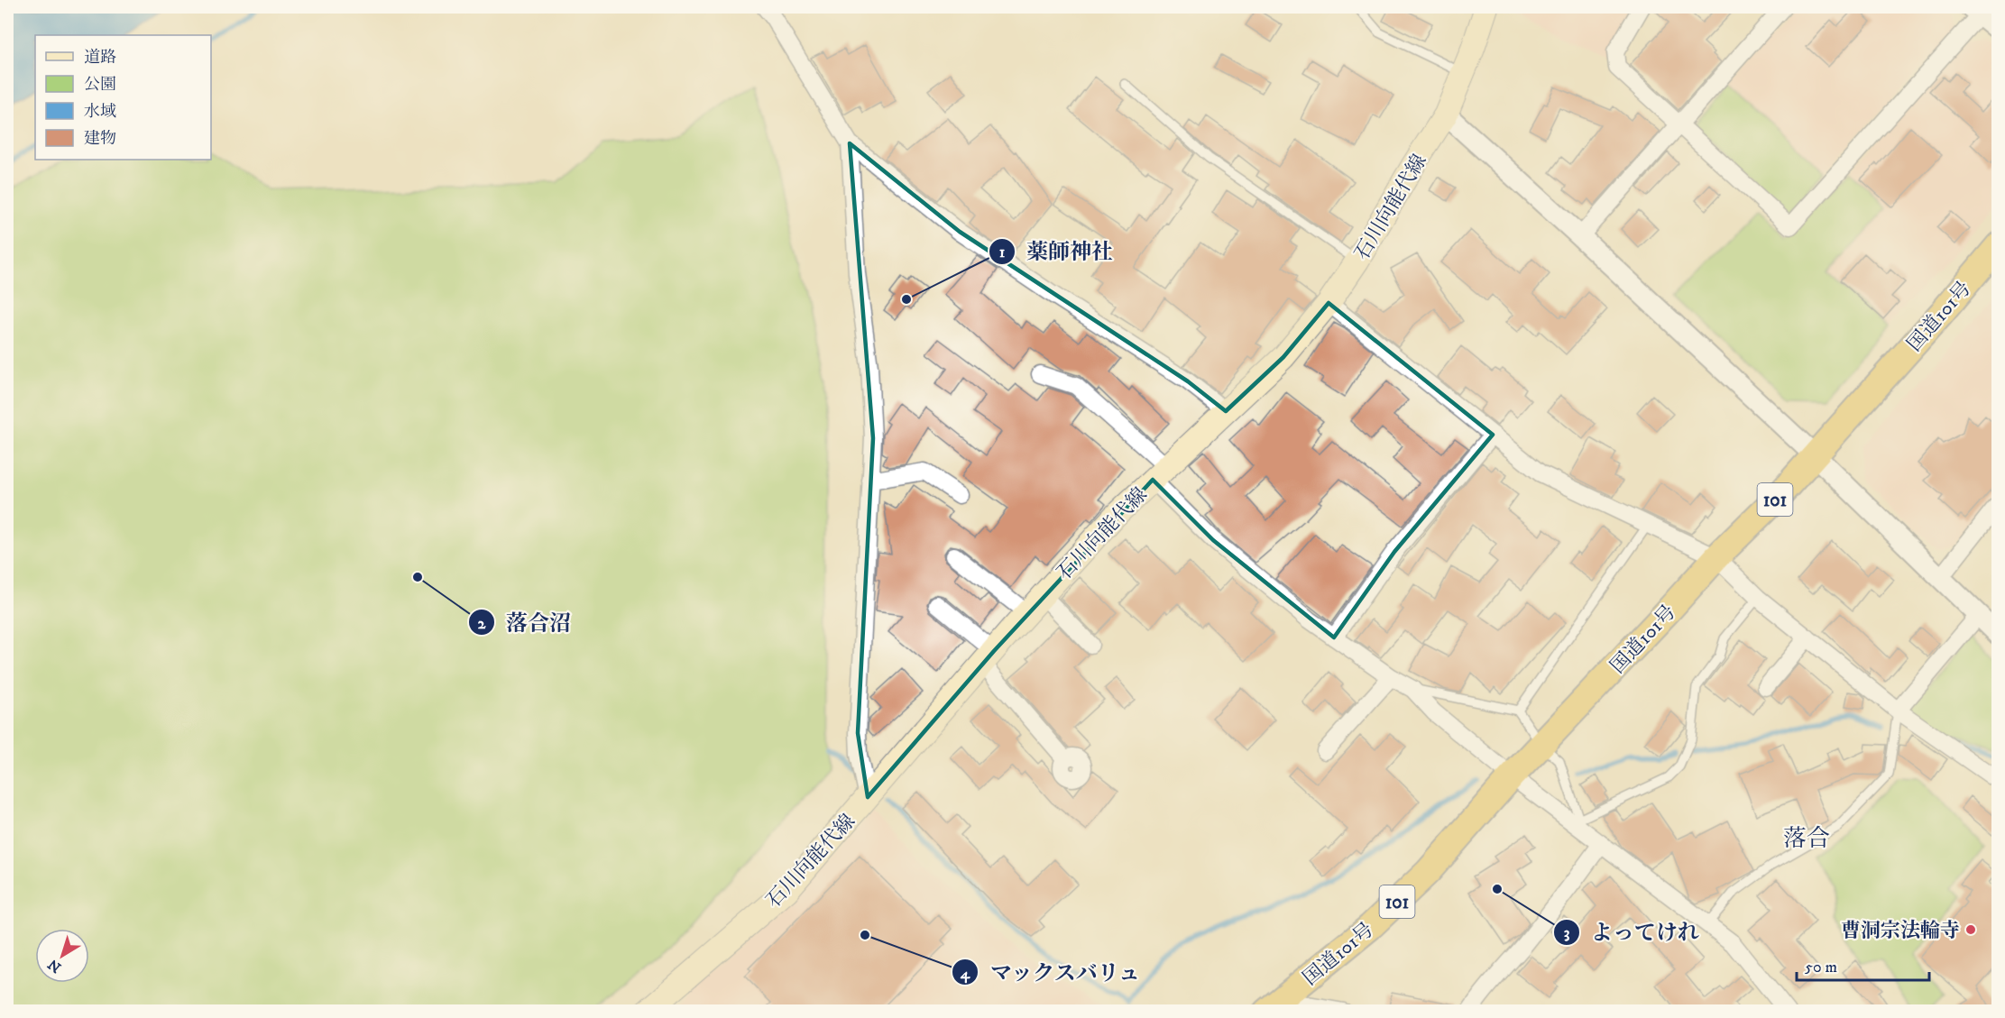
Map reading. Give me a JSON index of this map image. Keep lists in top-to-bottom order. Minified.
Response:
{"streets":{"highway":["国道101号","101"],"main road":["石川向能代線"]},"districts":["落合"],"places":["薬師神社","落合沼","よってけれ","曹洞宗法輪寺","マックスバリュ"],"legend":["道路","公園","水域","建物"],"scale_bar":"50 m","north":"bottom left"}
